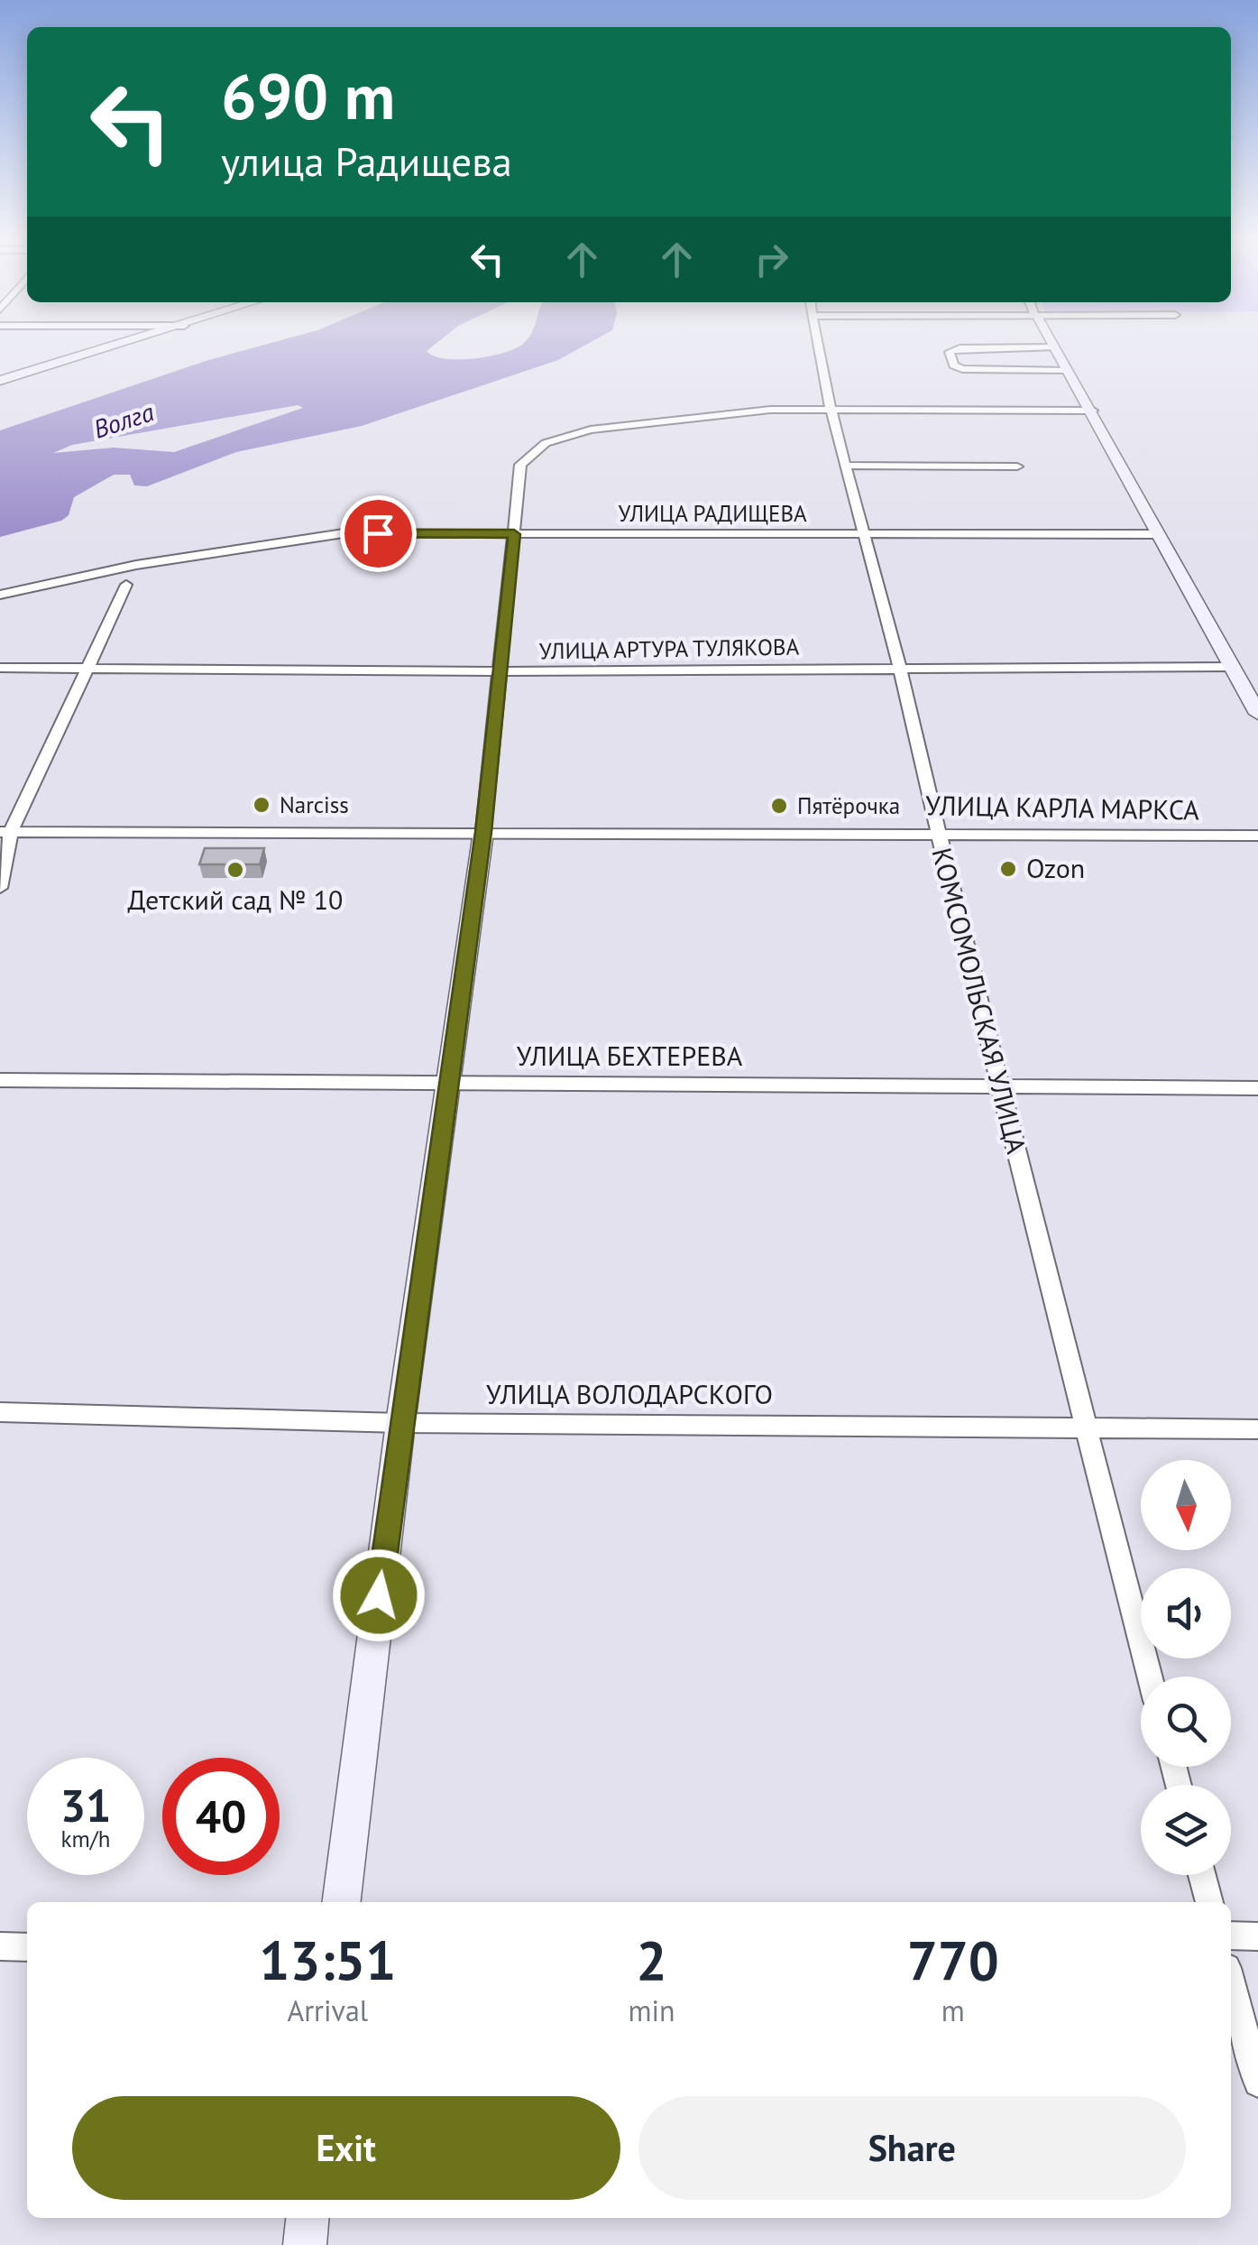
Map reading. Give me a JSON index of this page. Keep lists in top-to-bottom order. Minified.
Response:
{"streets":{"street":["УЛИЦА РАДИЩЕВА","УЛИЦА АРТУРА ТУЛЯКОВА","УЛИЦА КАРЛА МАРКСА","КОМСОМОЛЬСКАЯ УЛИЦА","УЛИЦА БЕХТЕРЕВА","УЛИЦА ВОЛОДАРСКОГО"]},"crossings":[["УЛИЦА РАДИЩЕВА","КОМСОМОЛЬСКАЯ УЛИЦА"],["УЛИЦА АРТУРА ТУЛЯКОВА","КОМСОМОЛЬСКАЯ УЛИЦА"],["УЛИЦА КАРЛА МАРКСА","КОМСОМОЛЬСКАЯ УЛИЦА"],["КОМСОМОЛЬСКАЯ УЛИЦА","УЛИЦА БЕХТЕРЕВА"],["КОМСОМОЛЬСКАЯ УЛИЦА","УЛИЦА ВОЛОДАРСКОГО"]],"water":["Волга"],"places":["Narciss","Пятёрочка","Ozon","Детский сад № 10"],"north":"bottom","page":{"turn":["690 m","улица Радищева"],"speed":"31 km/h","limit":"40","eta":["13:51","Arrival","2","min","770","m"],"buttons":["Exit","Share"]}}
